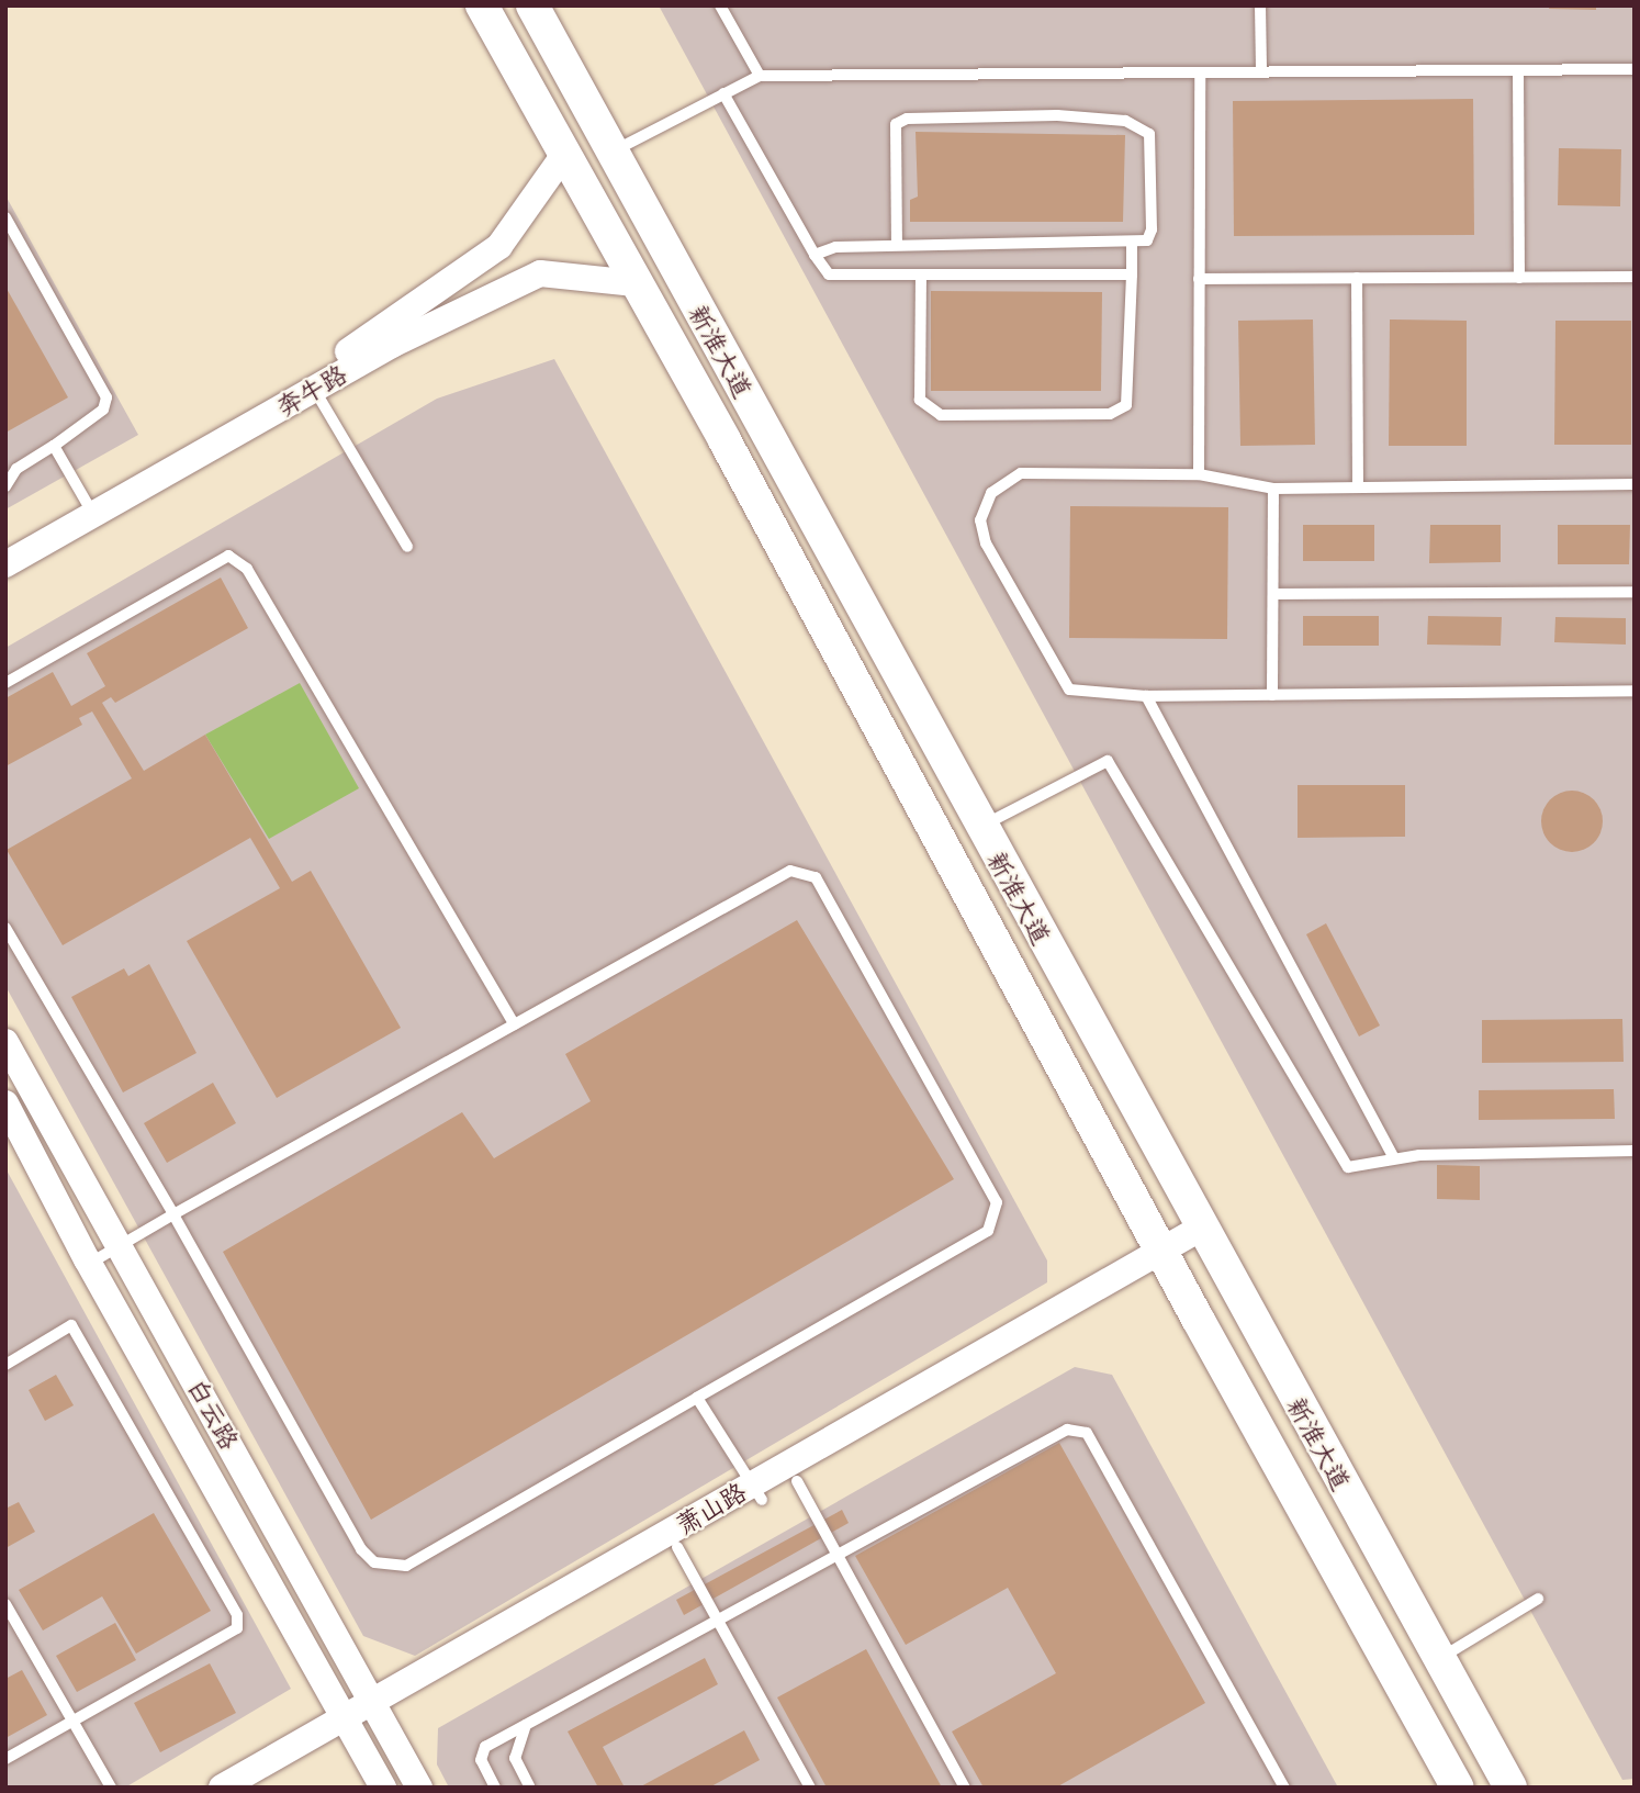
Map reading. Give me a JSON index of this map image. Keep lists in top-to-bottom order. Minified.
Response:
{"streets":{"main road":["新淮大道"],"street":["奔牛路","白云路","萧山路"]},"crossings":[["新淮大道","奔牛路"],["新淮大道","萧山路"],["白云路","萧山路"]]}
